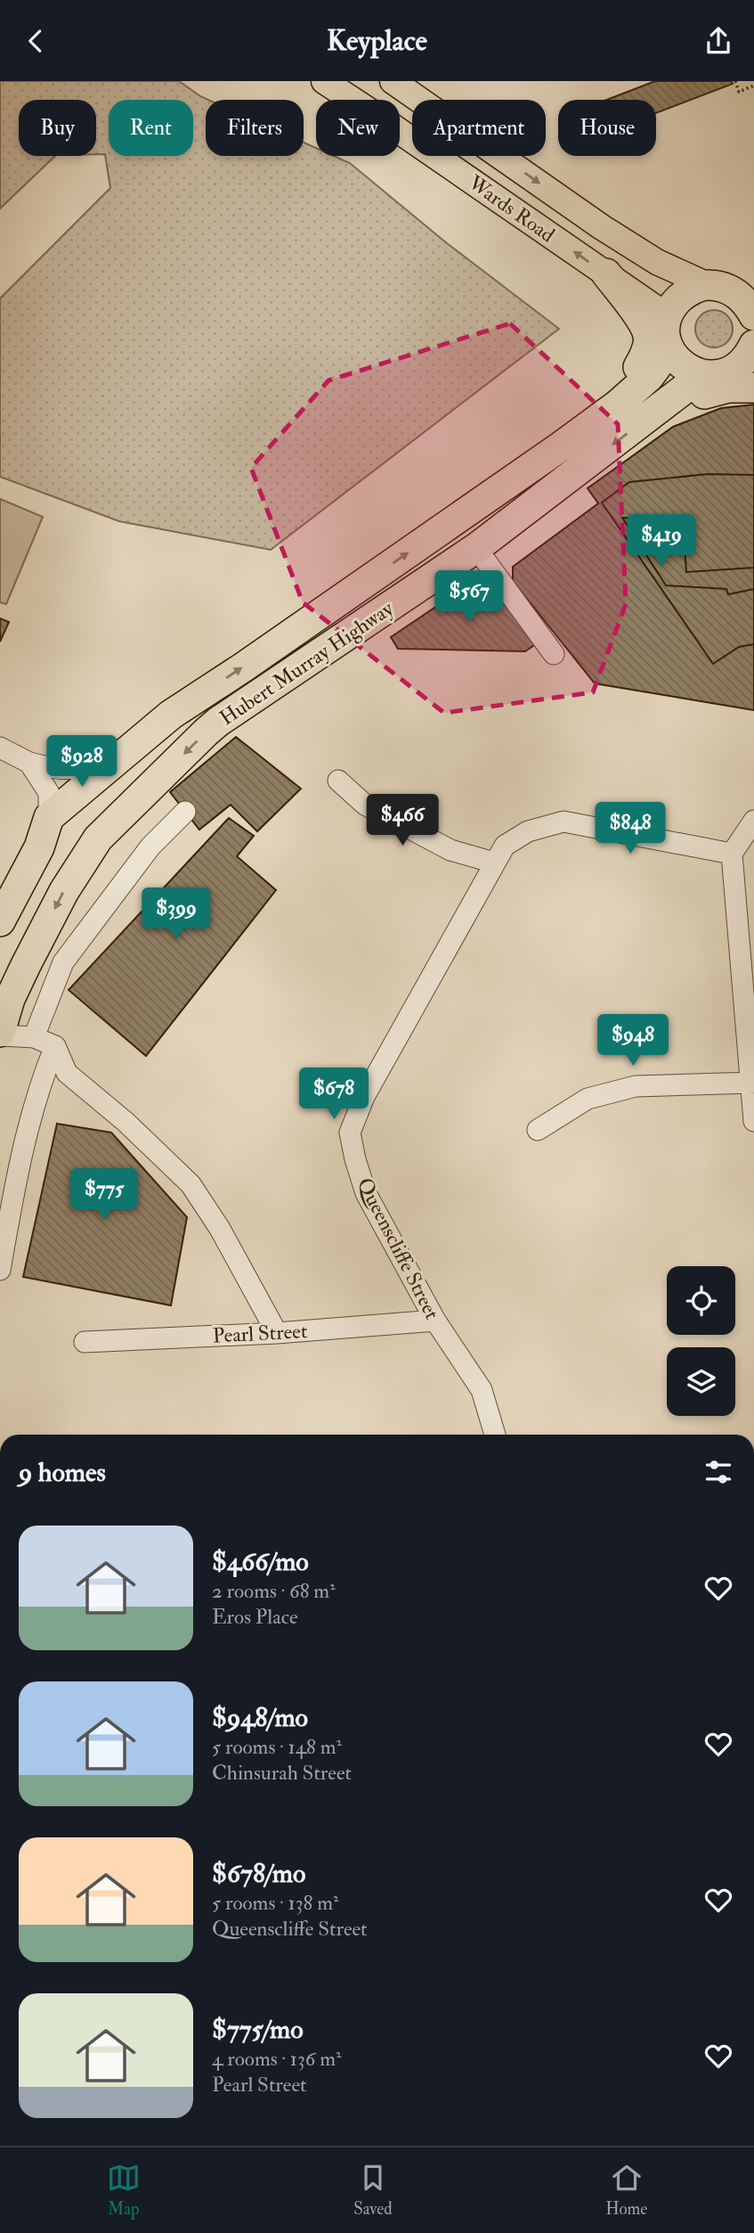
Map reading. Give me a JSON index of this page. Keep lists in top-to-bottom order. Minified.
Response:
{"streets":{"highway":["Hubert Murray Highway"],"main road":["Wards Road"],"street":["Queenscliffe Street","Pearl Street"]},"crossings":[["Queenscliffe Street","Pearl Street"]],"page":{"header":"Keyplace","chip":["Buy","Rent","Filters","New","Apartment","House"],"price":["$419","$567","$928","$466","$848","$399","$948","$678","$775"],"heading":"9 homes","list":[{"name":"$466/mo","note":"2 rooms · 68 m² · Eros Place"},{"name":"$948/mo","note":"5 rooms · 148 m² · Chinsurah Street"},{"name":"$678/mo","note":"5 rooms · 138 m² · Queenscliffe Street"},{"name":"$775/mo","note":"4 rooms · 136 m² · Pearl Street"}],"tabs":["Map","Saved","Home"]}}
